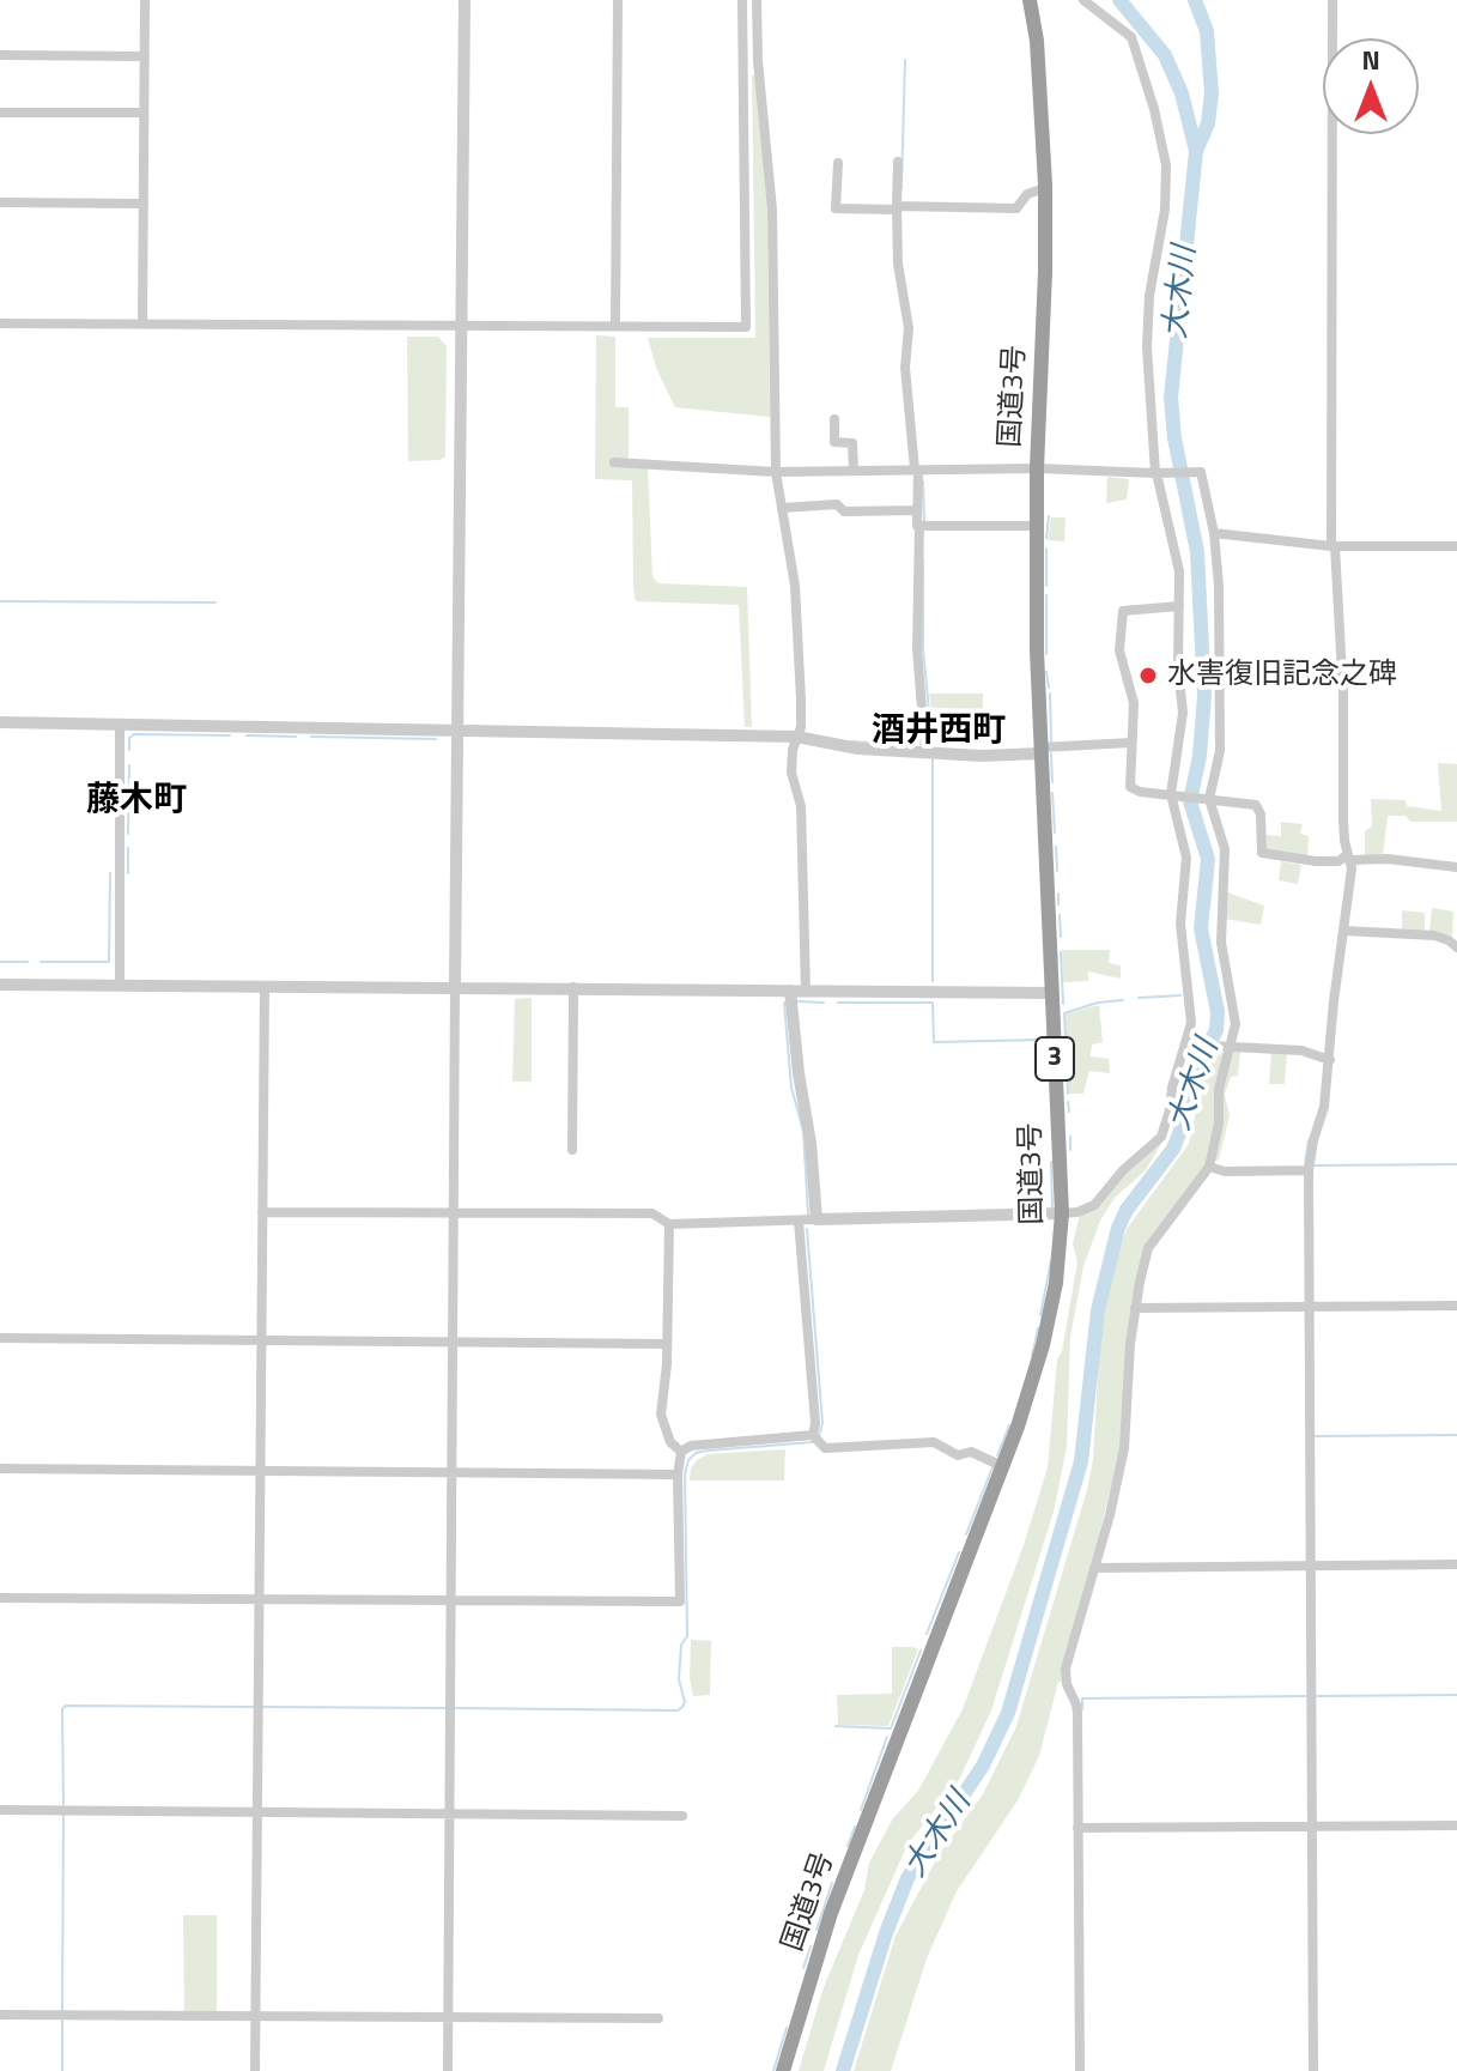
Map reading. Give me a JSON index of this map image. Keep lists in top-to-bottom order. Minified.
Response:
{"streets":{"highway":["国道3号","3"]},"districts":["酒井西町","藤木町"],"water":["大木川"],"places":["水害復旧記念之碑"],"north":"top"}
